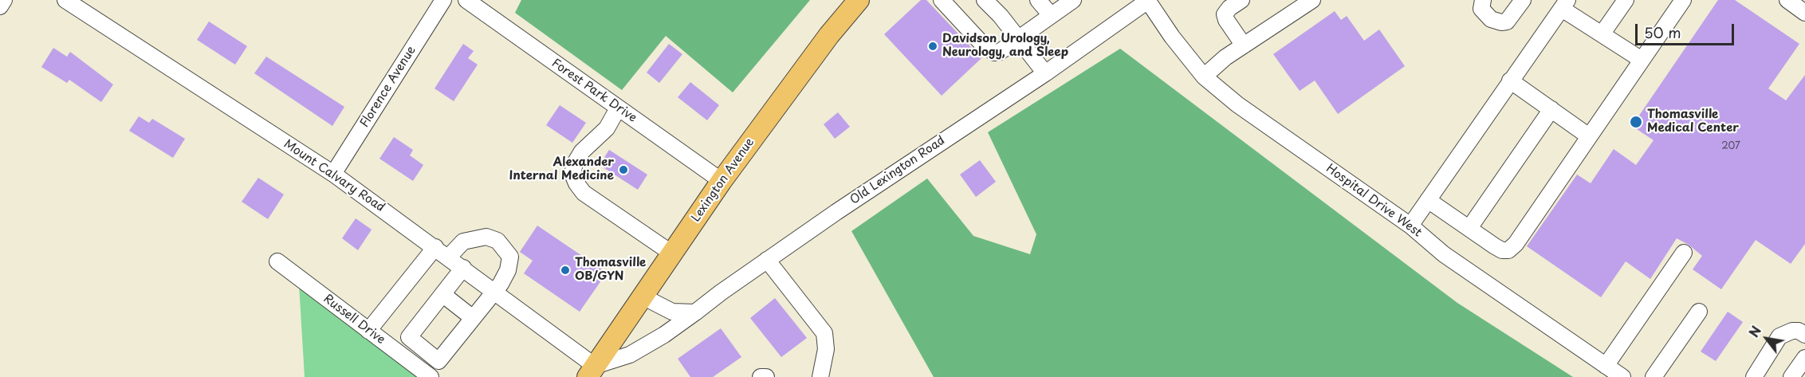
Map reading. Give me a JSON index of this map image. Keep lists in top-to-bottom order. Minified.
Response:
{"streets":{"main road":["Lexington Avenue"],"street":["Florence Avenue","Forest Park Drive","Old Lexington Road","Mount Calvary Road","Hospital Drive West","Russell Drive"]},"crossings":[["Florence Avenue","Mount Calvary Road"],["Forest Park Drive","Lexington Avenue"],["Old Lexington Road","Mount Calvary Road"],["Old Lexington Road","Lexington Avenue"],["Old Lexington Road","Hospital Drive West"],["Mount Calvary Road","Lexington Avenue"]],"places":["Davidson Urology, Neurology, and Sleep","Thomasville Medical Center","Alexander Internal Medicine","Thomasville OB/GYN"],"house_numbers":["207"],"scale_bar":"50 m","north":"top left"}
